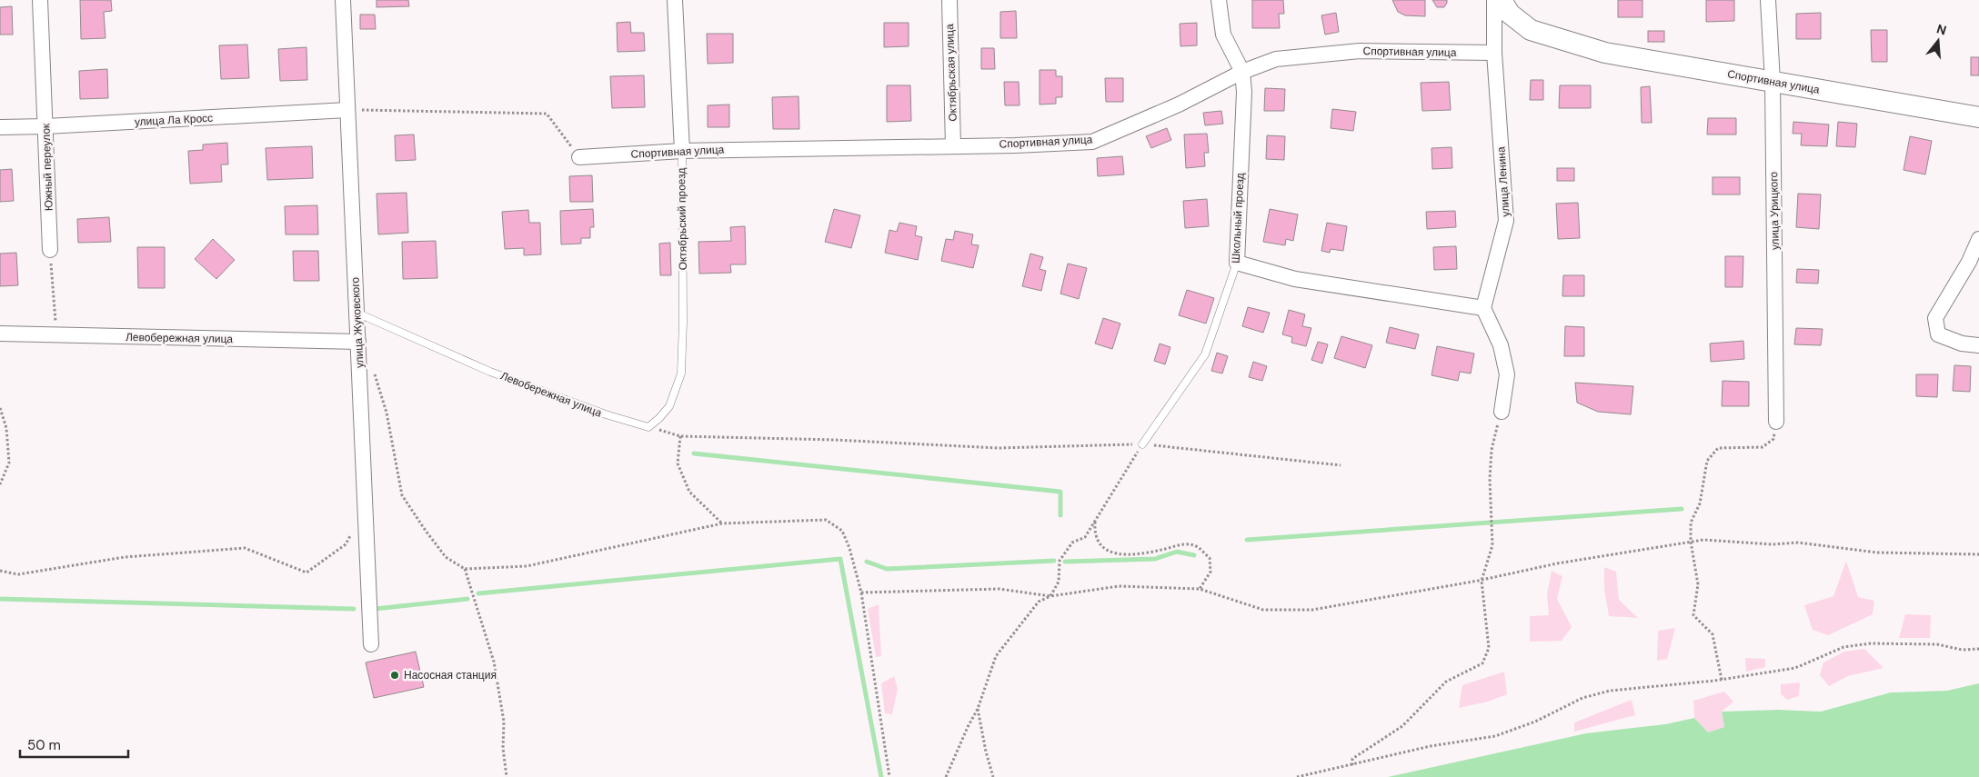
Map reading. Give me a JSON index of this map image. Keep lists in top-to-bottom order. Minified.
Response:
{"streets":{"street":["Спортивная улица","Октябрьская улица","улица Ла Кросс","Южный переулок","улица Ленина","улица Урицкого","Школьный проезд","Октябрьский проезд","улица Жуковского","Левобережная улица"]},"crossings":[["Спортивная улица","Октябрьская улица"],["Спортивная улица","улица Ленина"],["Спортивная улица","улица Урицкого"],["Спортивная улица","Школьный проезд"],["Спортивная улица","Октябрьский проезд"],["улица Ла Кросс","Южный переулок"],["улица Ла Кросс","улица Жуковского"],["Октябрьский проезд","Левобережная улица"],["улица Жуковского","Левобережная улица"]],"places":["Насосная станция"],"scale_bar":"50 m","north":"top"}
